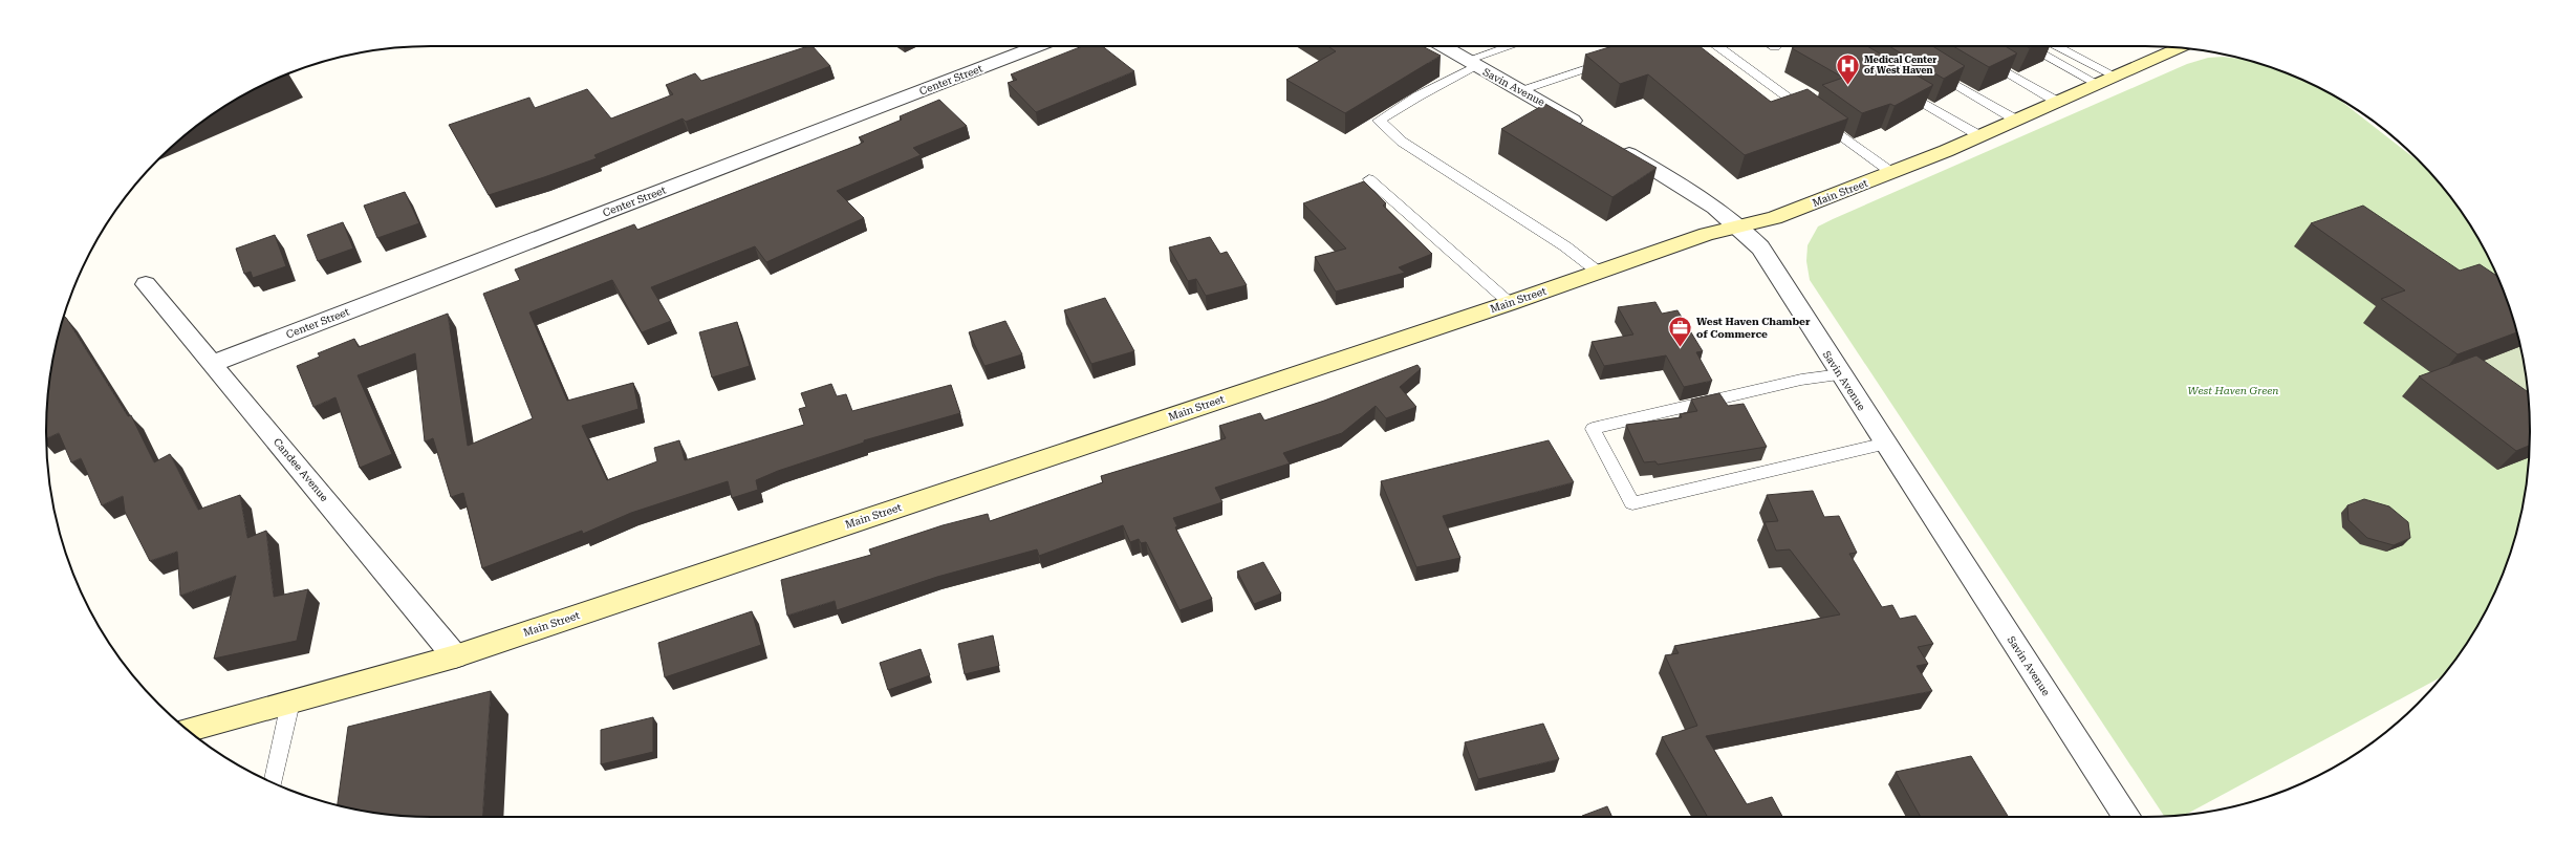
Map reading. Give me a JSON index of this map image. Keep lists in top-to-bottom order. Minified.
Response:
{"streets":{"main road":["Main Street"],"street":["Center Street","Savin Avenue","Candee Avenue"]},"crossings":[["Center Street","Candee Avenue"],["Savin Avenue","Main Street"],["Main Street","Candee Avenue"]],"parks":["West Haven Green"],"places":{"hospital":["Medical Center of West Haven"],"office":["West Haven Chamber of Commerce"]}}
